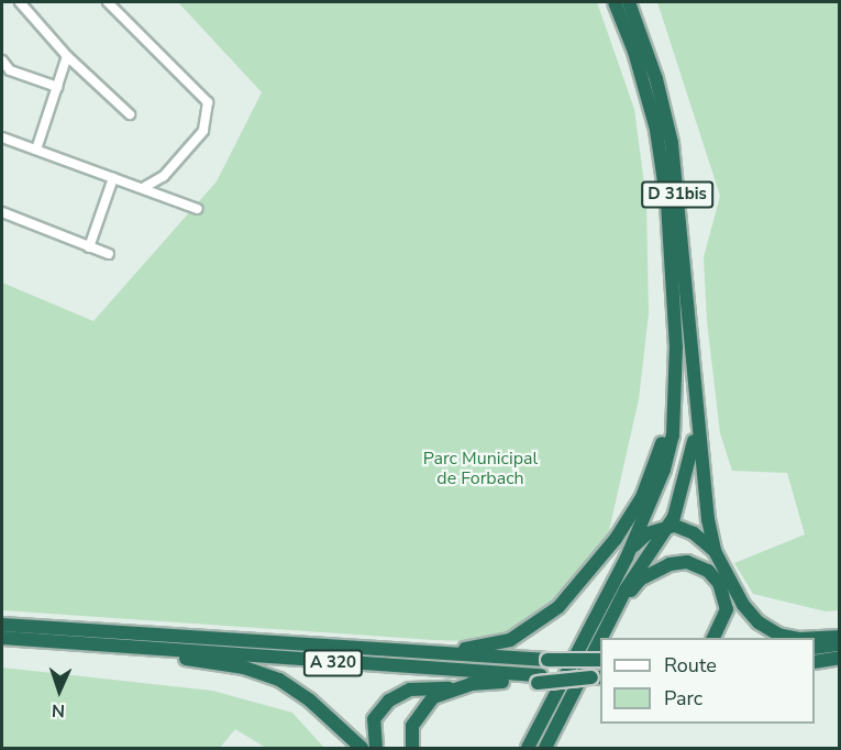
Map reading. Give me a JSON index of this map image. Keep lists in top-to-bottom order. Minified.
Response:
{"streets":{"highway":["D 31bis","A 320"]},"parks":["Parc Municipal de Forbach"],"legend":["Route","Parc"],"north":"bottom"}
